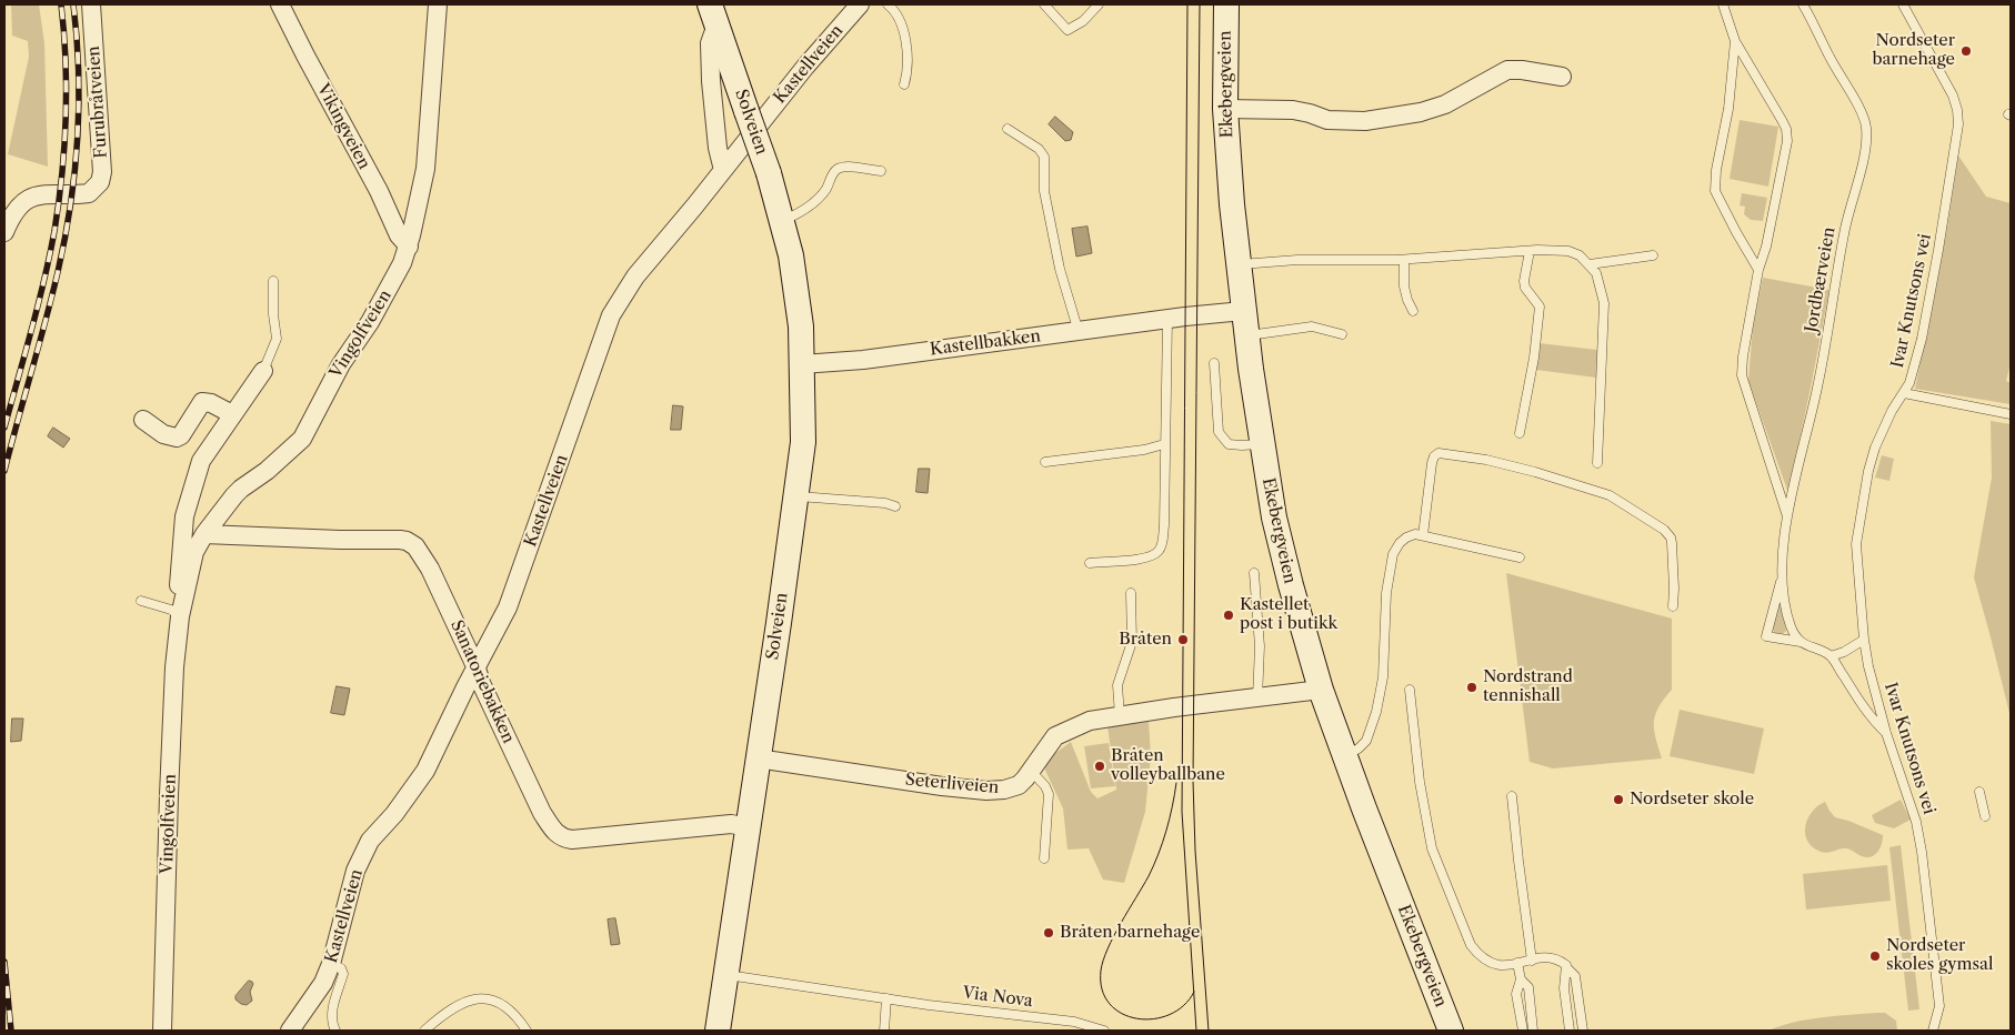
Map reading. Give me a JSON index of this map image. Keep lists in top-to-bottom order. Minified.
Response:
{"streets":{"main road":["Ekebergveien","Solveien"],"street":["Kastellveien","Furubråtveien","Vikingveien","Vingolfveien","Kastellbakken","Sanatoriebakken","Seterliveien"],"lane":["Jordbærveien","Ivar Knutsons vei","Via Nova"]},"crossings":[["Kastellveien","Solveien"],["Kastellveien","Sanatoriebakken"],["Ekebergveien","Kastellbakken"],["Ekebergveien","Seterliveien"],["Solveien","Kastellbakken"],["Solveien","Sanatoriebakken"],["Solveien","Seterliveien"],["Solveien","Via Nova"],["Vikingveien","Vingolfveien"],["Vingolfveien","Sanatoriebakken"]],"places":["Nordseter barnehage","Kastellet post i butikk","Bråten","Nordstrand tennishall","Bråten volleyballbane","Nordseter skole","Bråten barnehage","Nordseter skoles gymsal"]}
